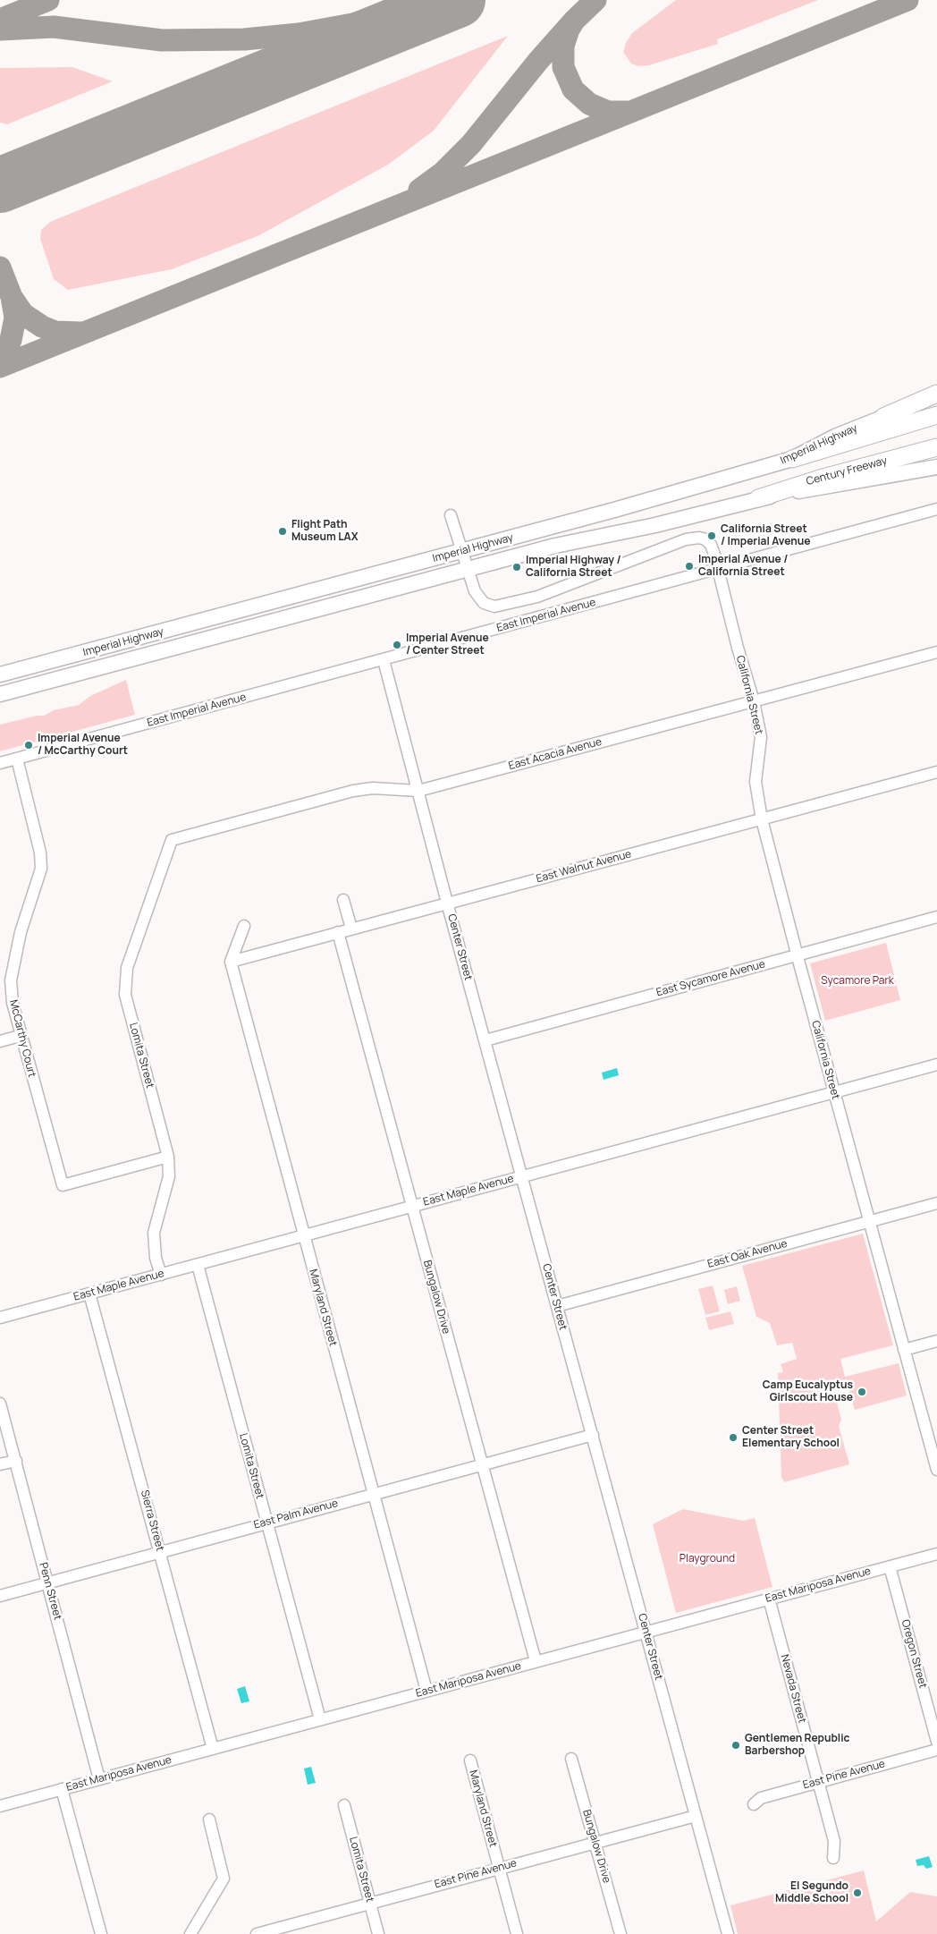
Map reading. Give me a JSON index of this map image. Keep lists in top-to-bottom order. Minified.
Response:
{"streets":{"highway":["Century Freeway"],"main road":["Imperial Highway"],"street":["East Imperial Avenue","California Street","East Acacia Avenue","East Walnut Avenue","Center Street","East Sycamore Avenue","McCarthy Court","Lomita Street","East Maple Avenue","East Oak Avenue","Bungalow Drive","Maryland Street","East Palm Avenue","Sierra Street","East Mariposa Avenue","Penn Street","Oregon Street","Nevada Street","East Pine Avenue"]},"crossings":[["Imperial Highway","Century Freeway"],["Imperial Highway","California Street"],["East Imperial Avenue","California Street"],["East Imperial Avenue","Center Street"],["East Imperial Avenue","McCarthy Court"],["California Street","East Acacia Avenue"],["California Street","East Walnut Avenue"],["California Street","East Sycamore Avenue"],["California Street","East Maple Avenue"],["California Street","East Oak Avenue"],["East Acacia Avenue","Center Street"],["East Acacia Avenue","Lomita Street"],["East Walnut Avenue","Center Street"],["East Walnut Avenue","Bungalow Drive"],["East Walnut Avenue","Maryland Street"],["Center Street","East Sycamore Avenue"],["Center Street","East Maple Avenue"],["Center Street","East Oak Avenue"],["Center Street","East Palm Avenue"],["Center Street","East Mariposa Avenue"],["Center Street","East Pine Avenue"],["McCarthy Court","Lomita Street"],["Lomita Street","East Maple Avenue"],["Lomita Street","East Palm Avenue"],["Lomita Street","East Mariposa Avenue"],["Lomita Street","East Pine Avenue"],["East Maple Avenue","Bungalow Drive"],["East Maple Avenue","Maryland Street"],["East Maple Avenue","Sierra Street"],["Bungalow Drive","East Palm Avenue"],["Bungalow Drive","East Mariposa Avenue"],["Bungalow Drive","East Pine Avenue"],["Maryland Street","East Palm Avenue"],["Maryland Street","East Mariposa Avenue"],["Maryland Street","East Pine Avenue"],["East Palm Avenue","Sierra Street"],["East Palm Avenue","Penn Street"],["Sierra Street","East Mariposa Avenue"],["East Mariposa Avenue","Penn Street"],["East Mariposa Avenue","Oregon Street"],["East Mariposa Avenue","Nevada Street"],["Nevada Street","East Pine Avenue"]],"parks":["Sycamore Park","Playground"],"places":["Flight Path Museum LAX","California Street / Imperial Avenue","Imperial Avenue / California Street","Imperial Highway / California Street","Imperial Avenue / Center Street","Imperial Avenue / McCarthy Court","Camp Eucalyptus Girlscout House","Center Street Elementary School","Gentlemen Republic Barbershop","El Segundo Middle School"]}
